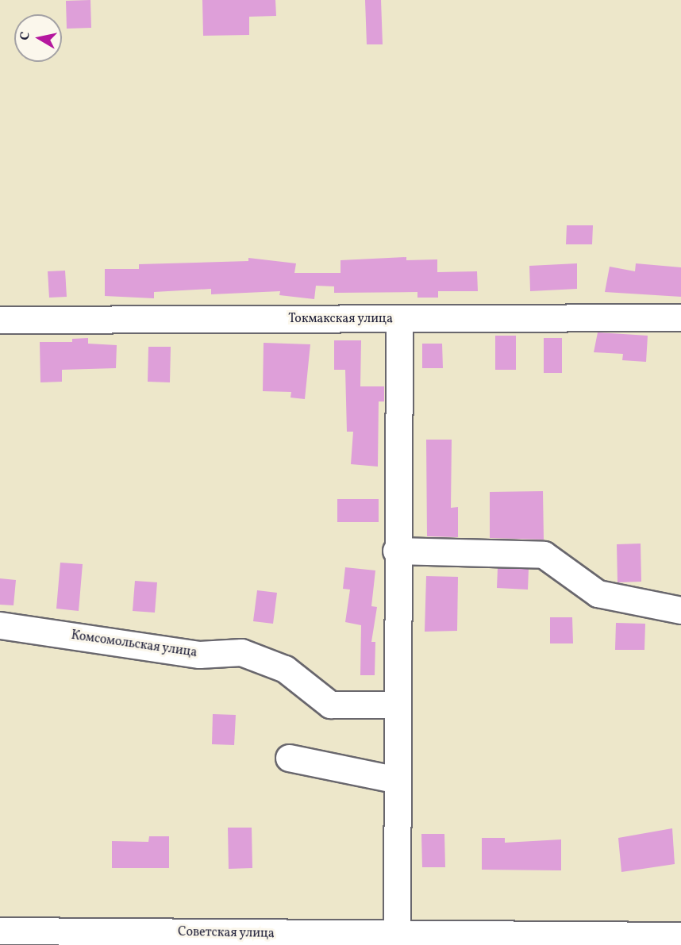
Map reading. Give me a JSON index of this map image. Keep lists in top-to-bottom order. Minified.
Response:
{"streets":{"street":["Токмакская улица","Комсомольская улица","Советская улица"]},"north":"left"}
